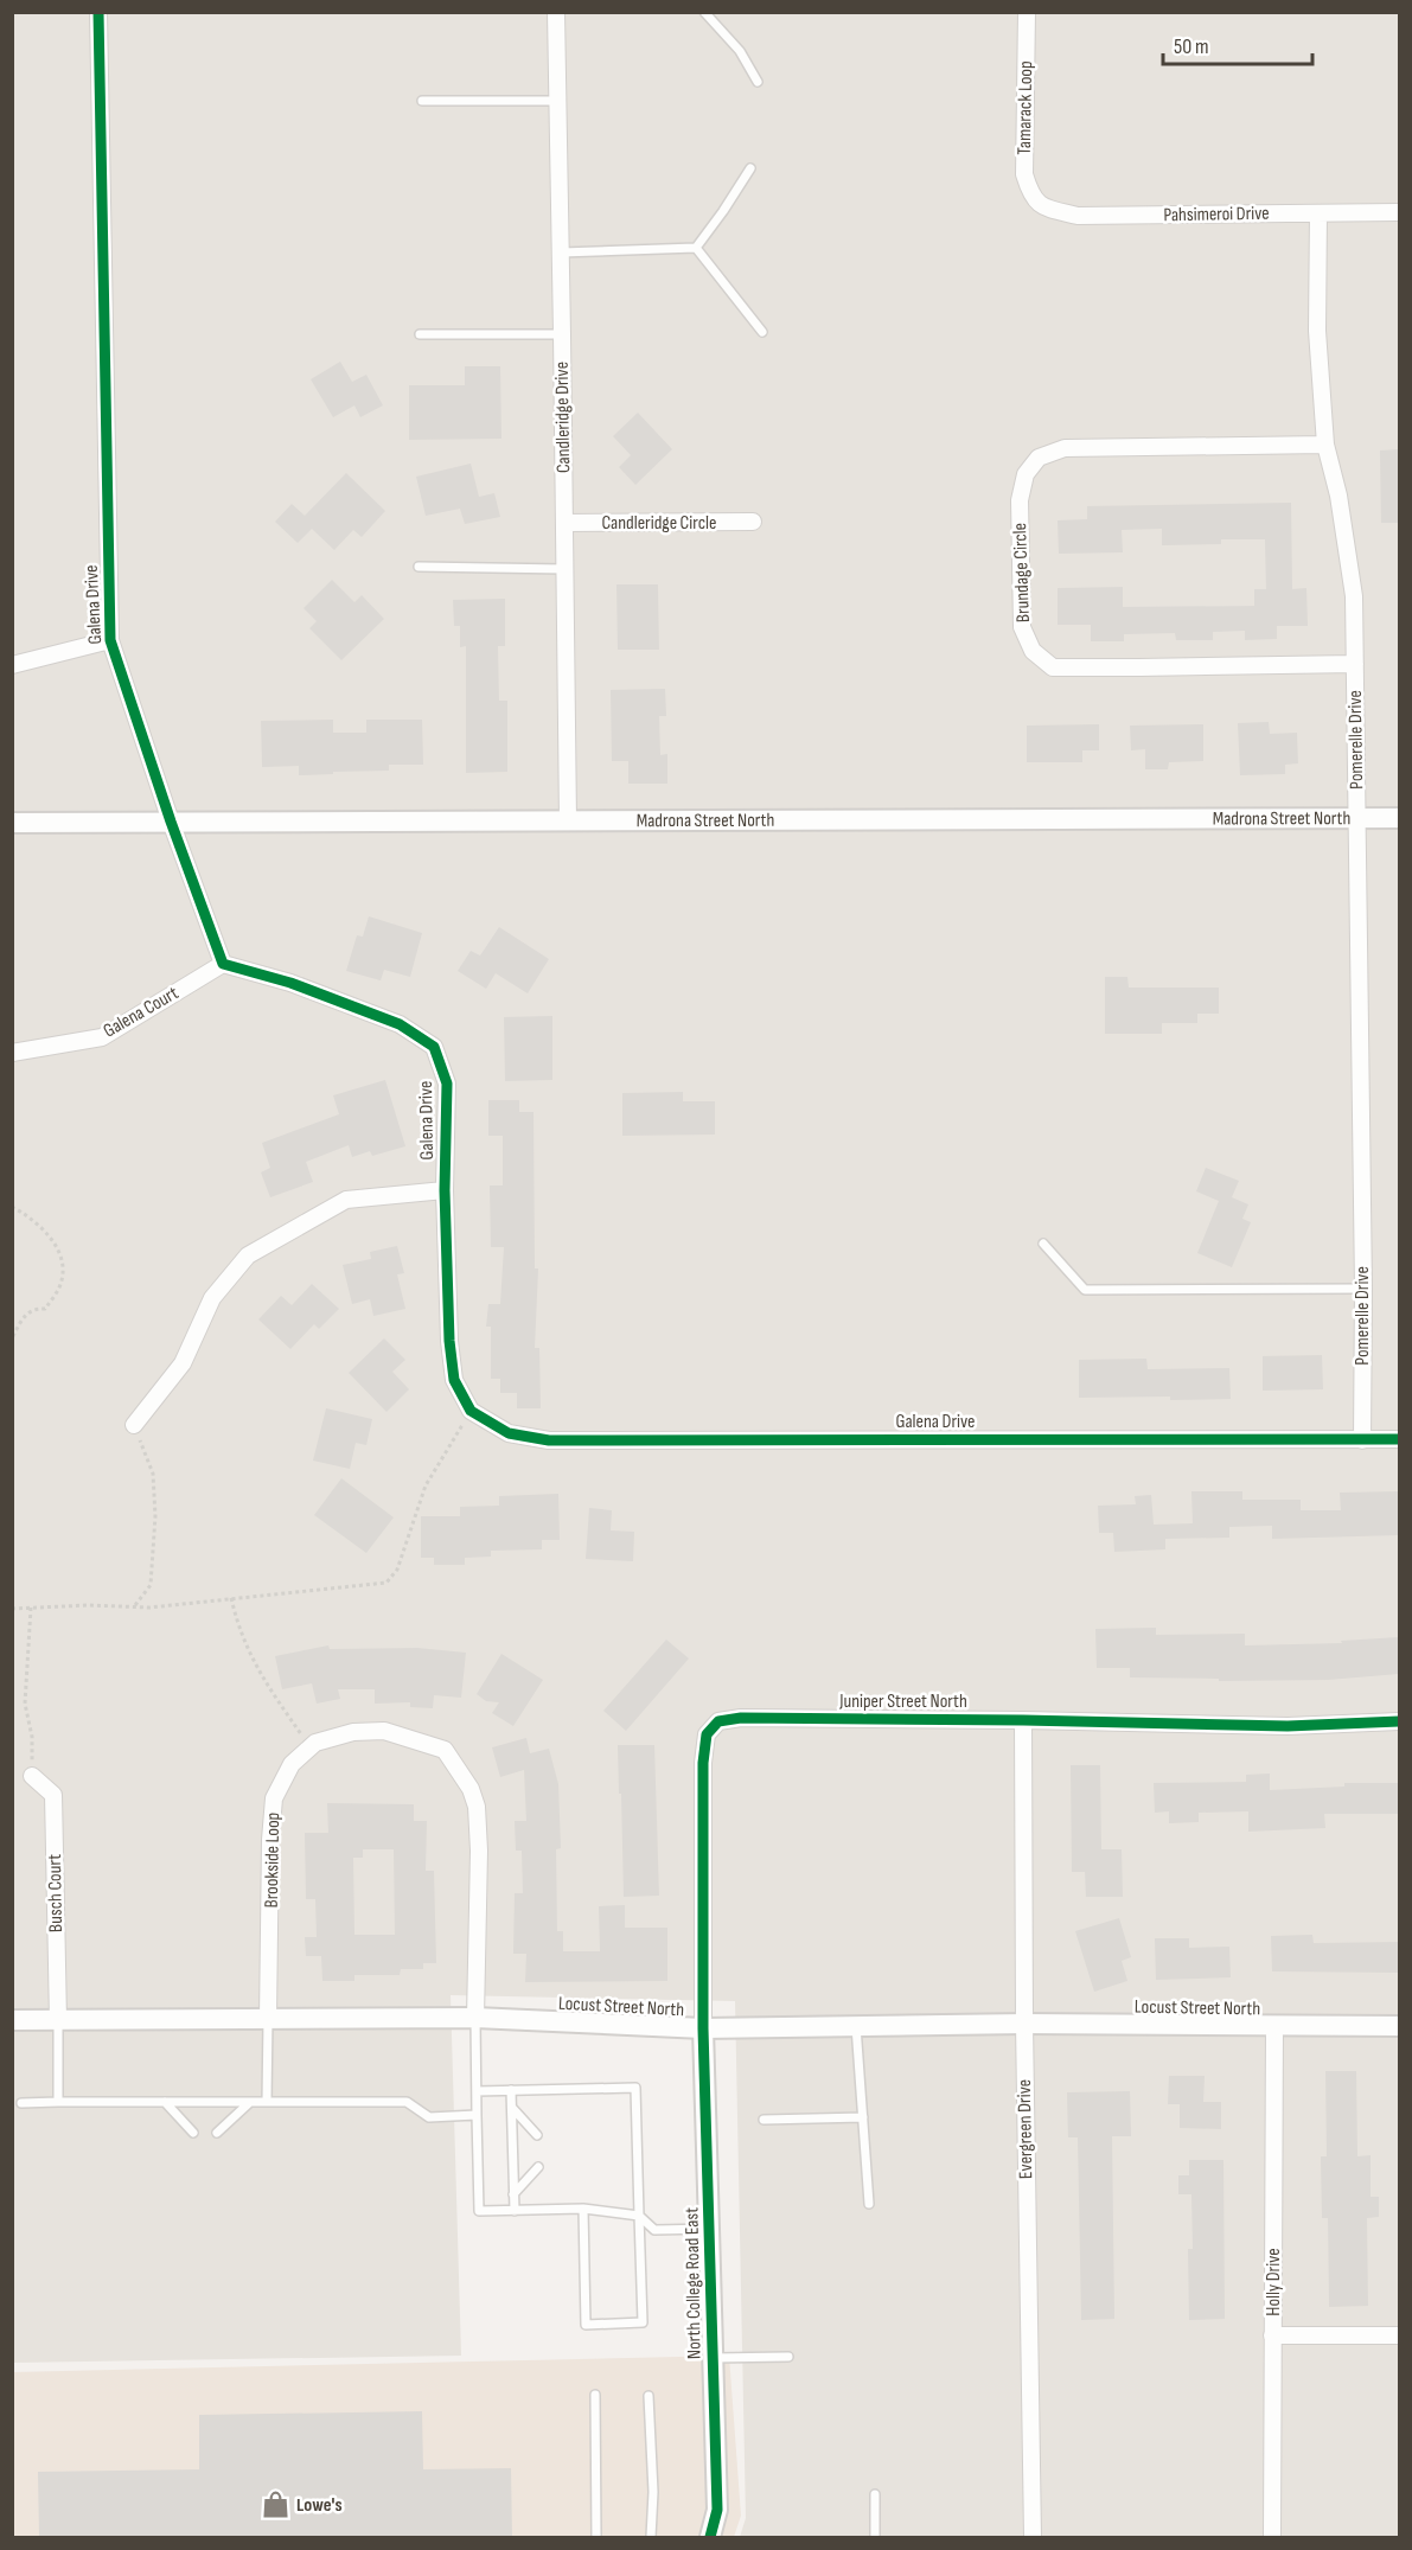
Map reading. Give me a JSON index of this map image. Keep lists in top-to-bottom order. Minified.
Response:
{"streets":{"street":["Tamarack Loop","Pahsimeroi Drive","Candleridge Drive","Candleridge Circle","Brundage Circle","Galena Drive","Pomerelle Drive","Madrona Street North","Galena Court","Juniper Street North","Brookside Loop","Busch Court","Locust Street North","Evergreen Drive","Holly Drive","North College Road East"]},"crossings":[["Tamarack Loop","Pahsimeroi Drive"],["Pahsimeroi Drive","Pomerelle Drive"],["Candleridge Drive","Candleridge Circle"],["Candleridge Drive","Madrona Street North"],["Brundage Circle","Pomerelle Drive"],["Galena Drive","Pomerelle Drive"],["Galena Drive","Madrona Street North"],["Galena Drive","Galena Court"],["Pomerelle Drive","Madrona Street North"],["Juniper Street North","Locust Street North"],["Juniper Street North","Evergreen Drive"],["Juniper Street North","North College Road East"],["Brookside Loop","Locust Street North"],["Busch Court","Locust Street North"],["Locust Street North","Evergreen Drive"],["Locust Street North","Holly Drive"],["Locust Street North","North College Road East"]],"places":{"shop":["Lowe's"]},"scale_bar":"50 m"}
